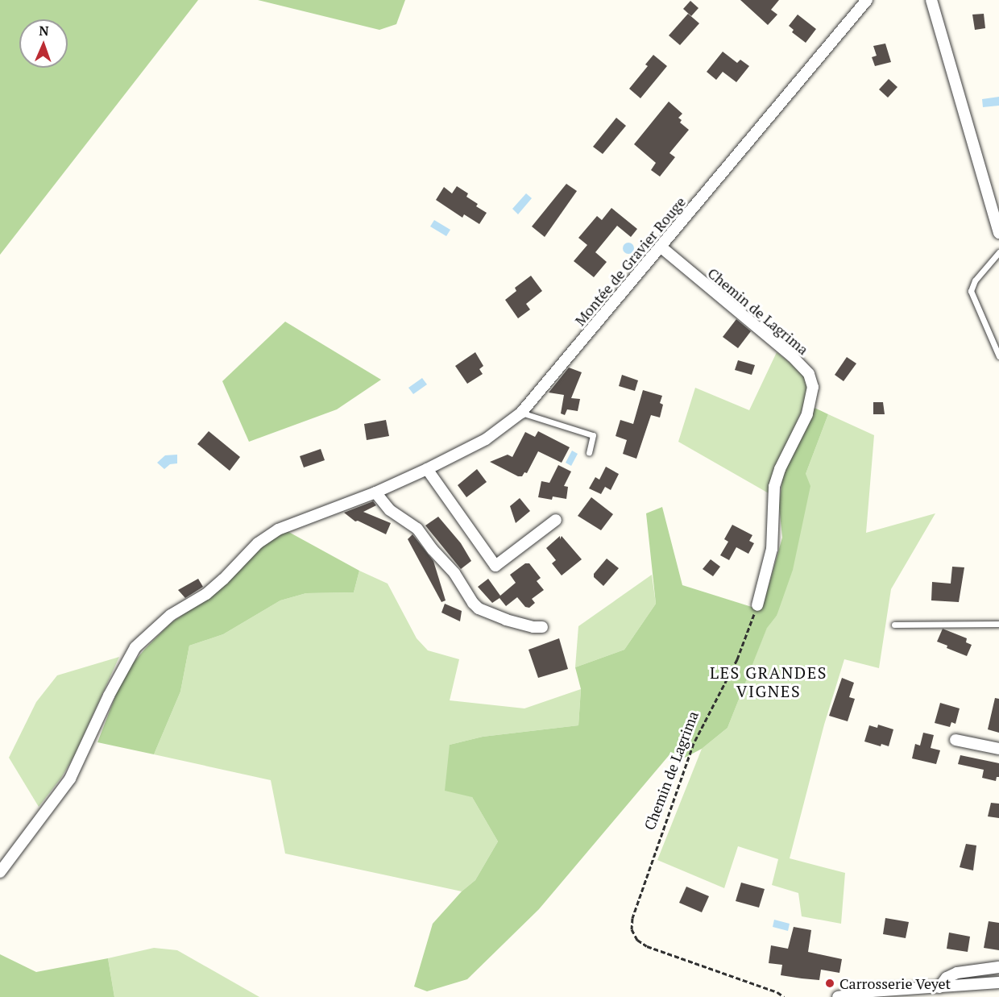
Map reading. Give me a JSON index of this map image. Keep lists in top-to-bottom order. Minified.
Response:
{"streets":{"street":["Montée de Gravier Rouge","Chemin de Lagrima"]},"crossings":[["Montée de Gravier Rouge","Chemin de Lagrima"]],"districts":["LES GRANDES VIGNES"],"places":["Carrosserie Veyet"],"north":"top"}
